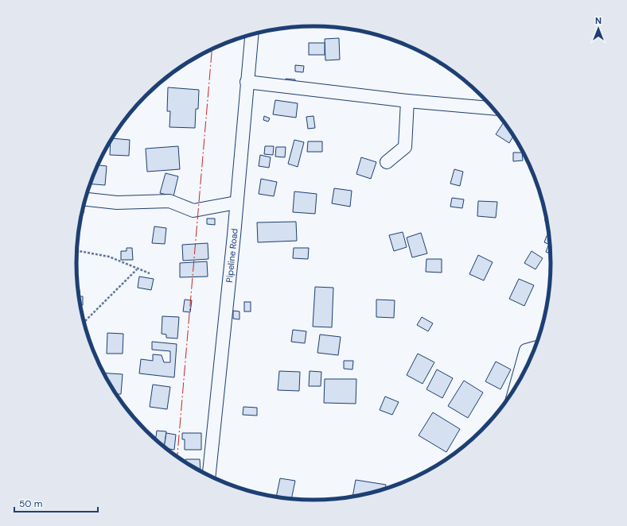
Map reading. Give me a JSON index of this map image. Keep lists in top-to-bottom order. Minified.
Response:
{"streets":{"street":["Pipeline Road"]},"scale_bar":"50 m","north":"top"}
